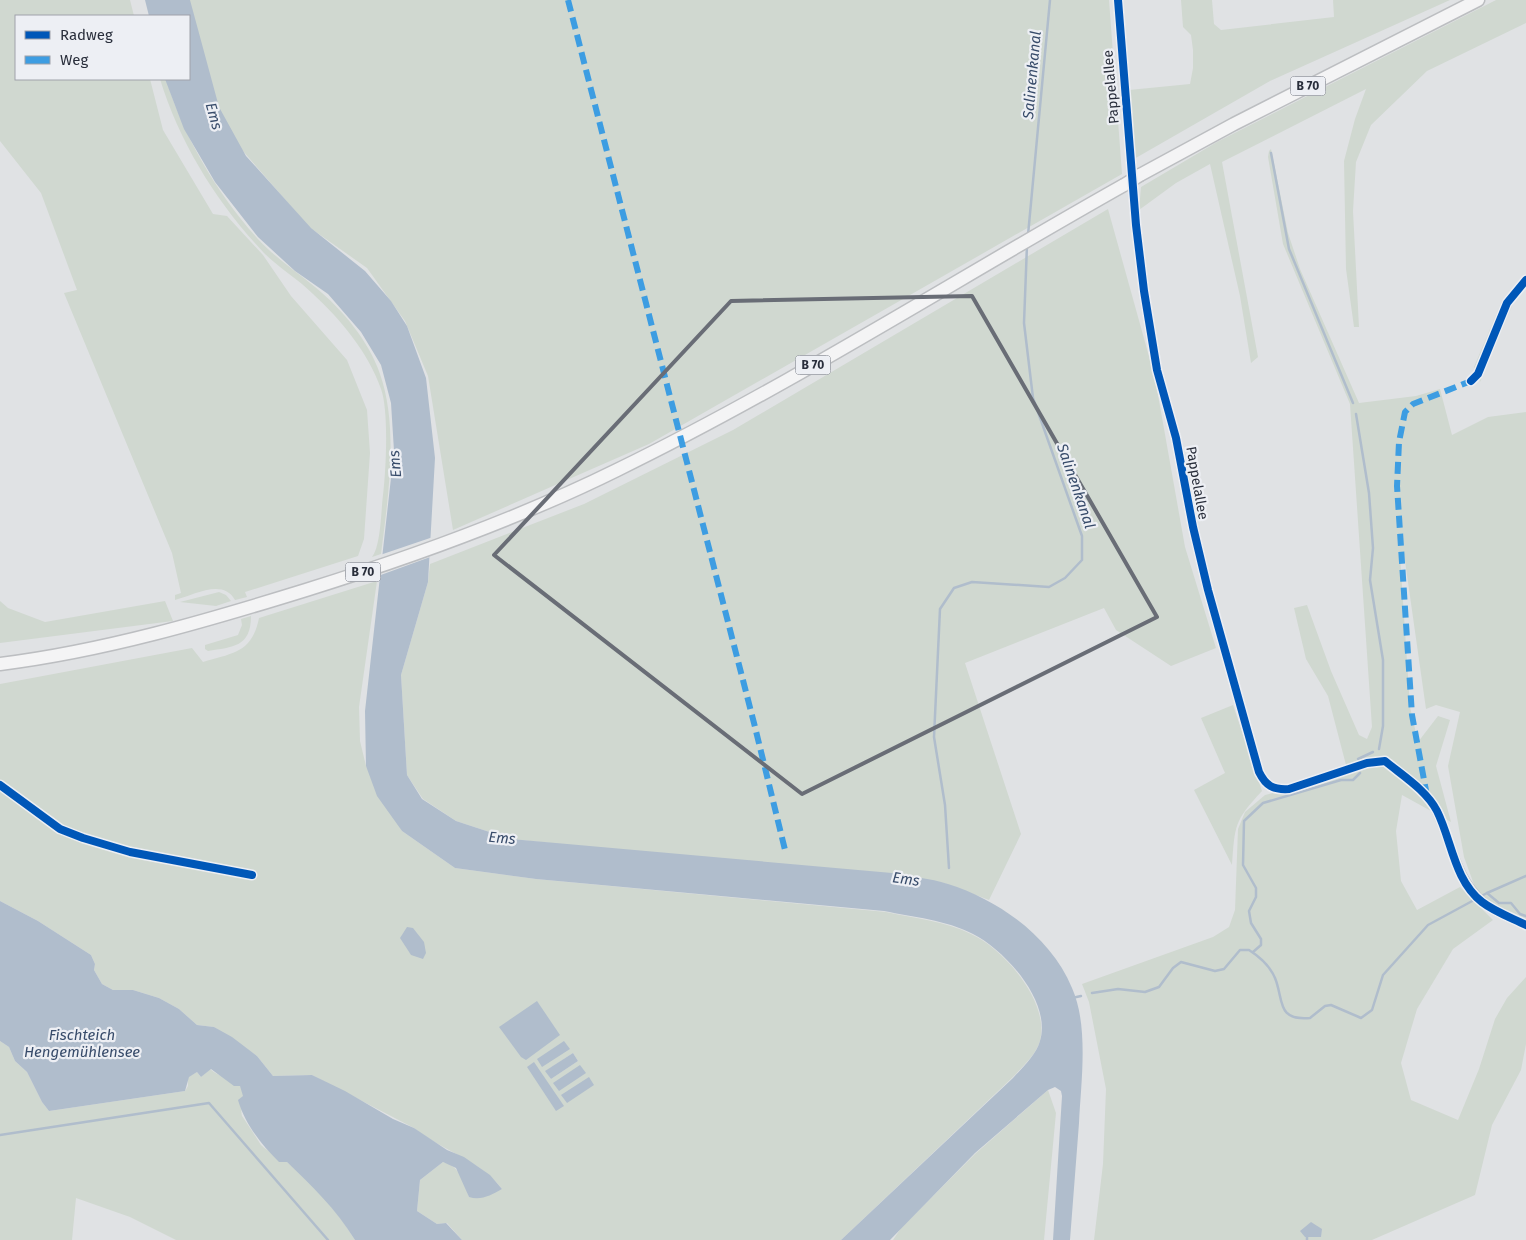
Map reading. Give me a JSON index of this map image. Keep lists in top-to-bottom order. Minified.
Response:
{"streets":{"main road":["B 70"],"street":["Pappelallee"]},"water":["Salinenkanal","Ems","Fischteich Hengemühlensee"],"legend":["Radweg","Weg"]}
